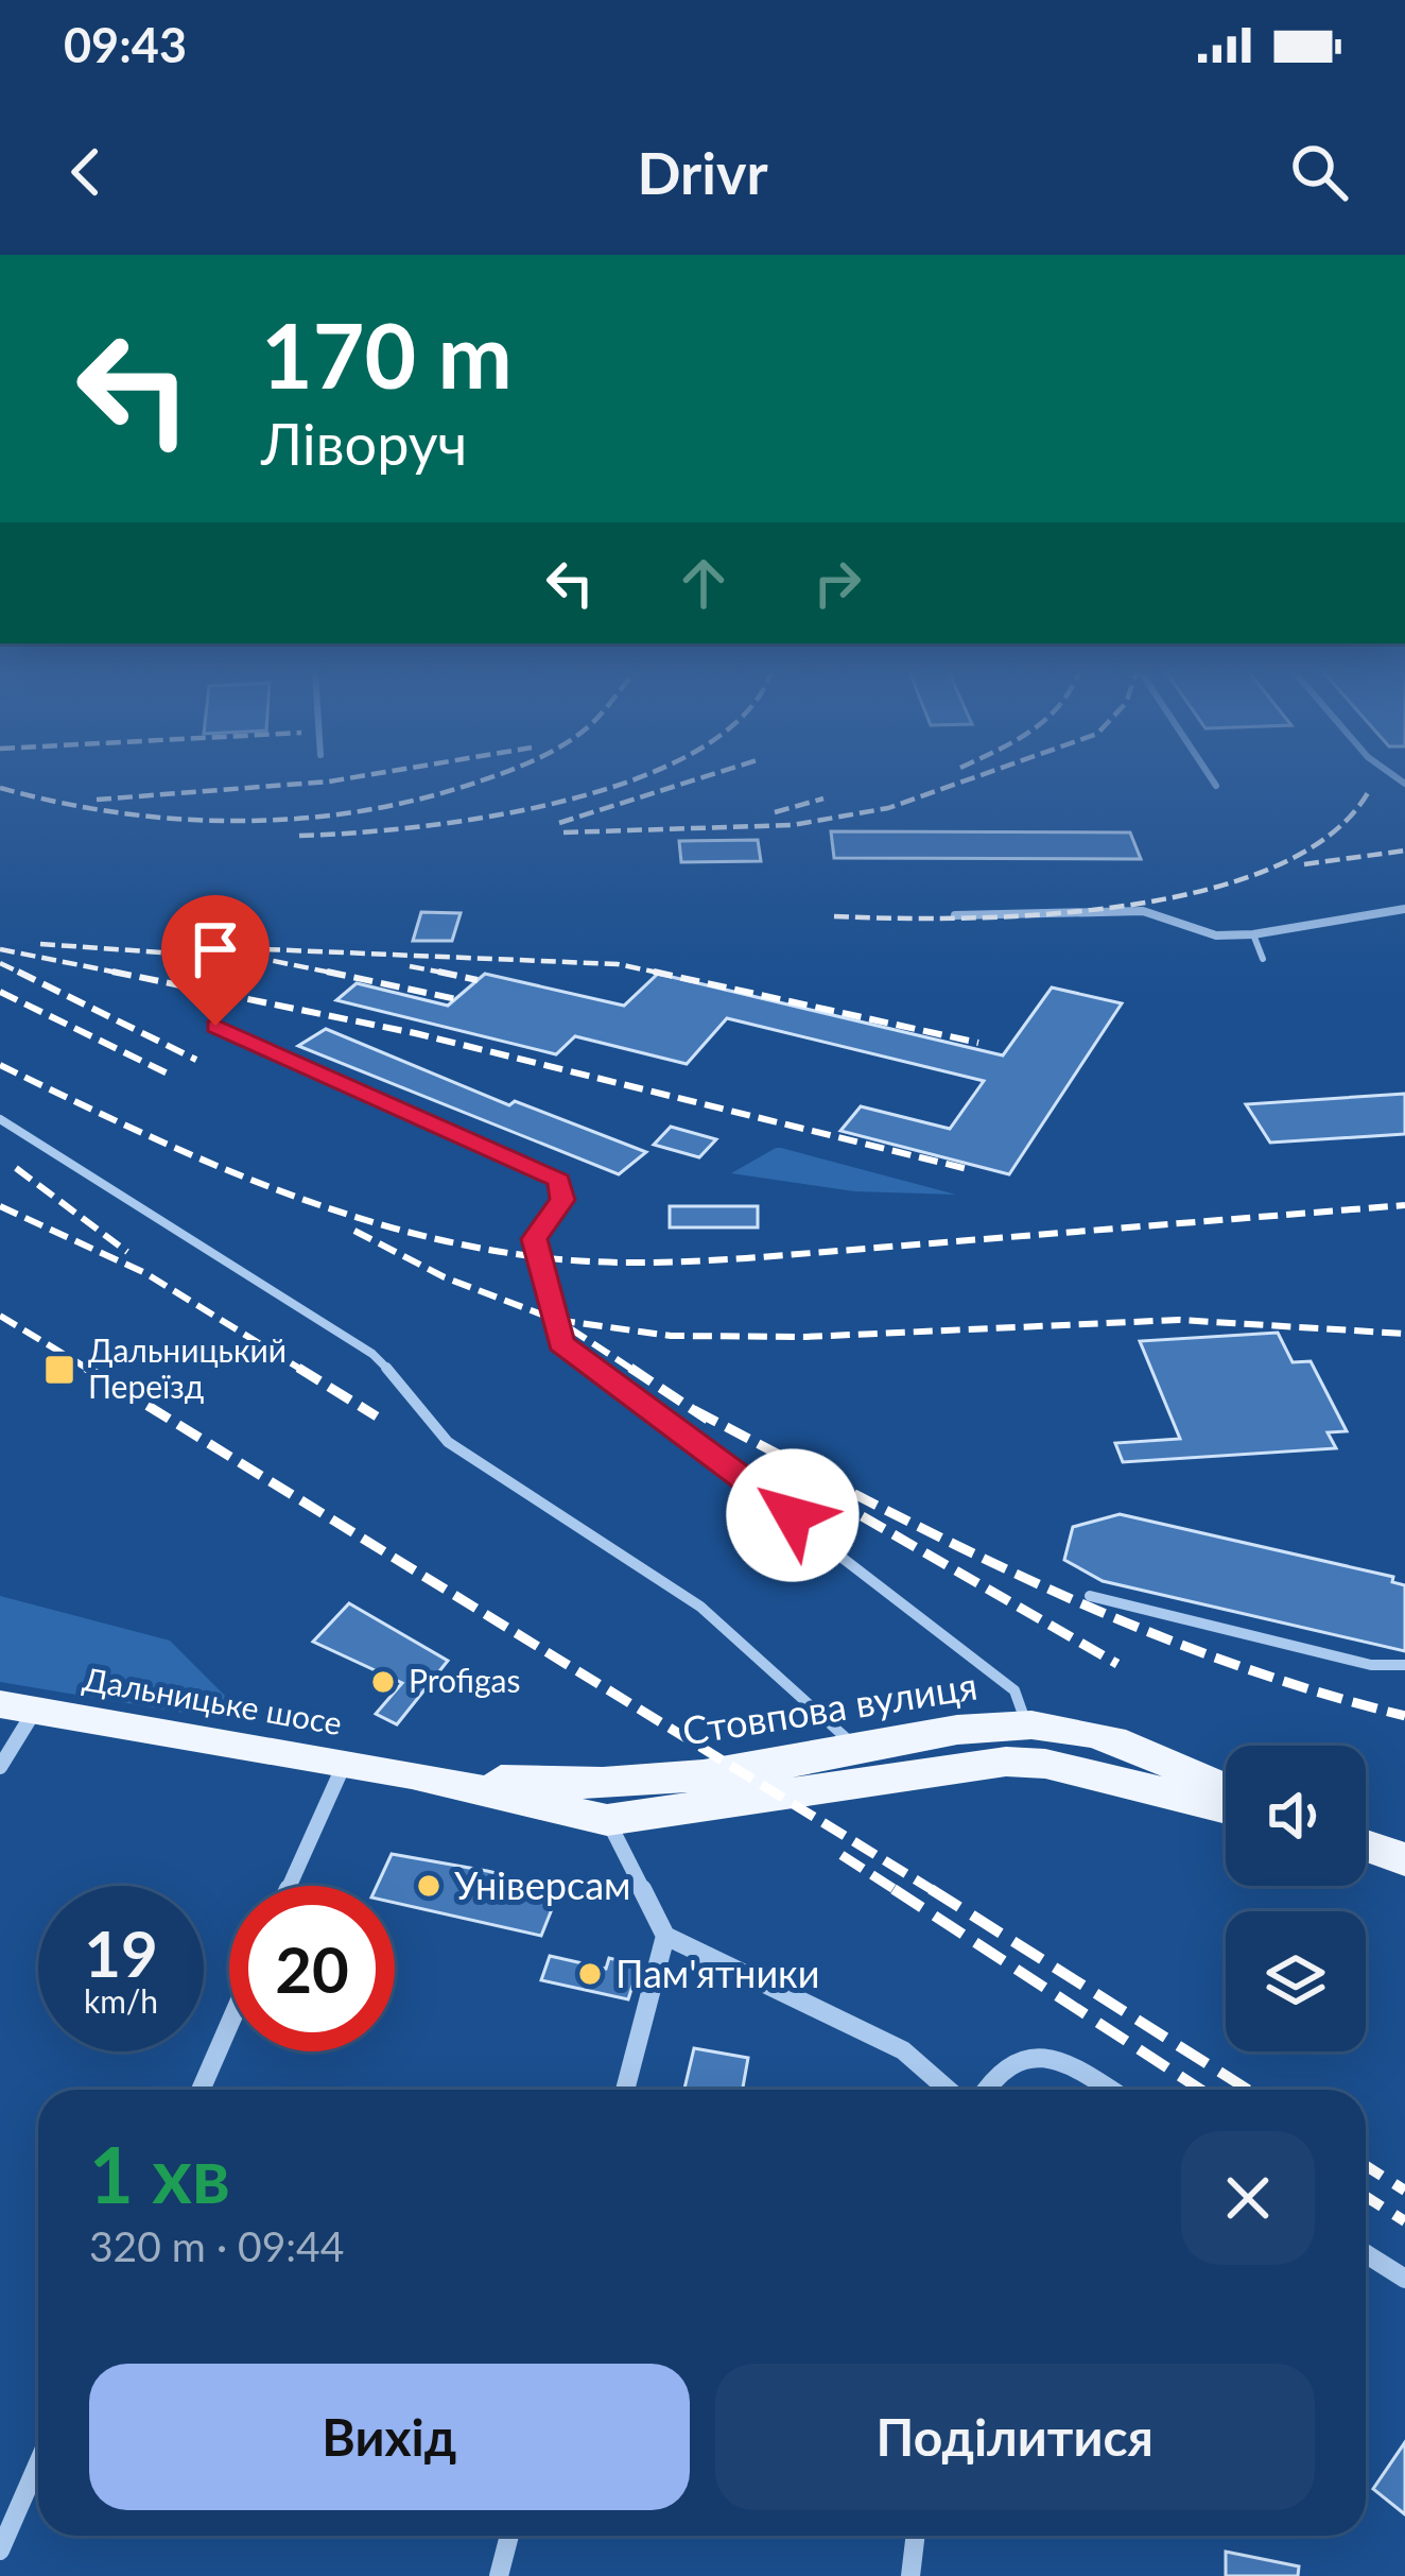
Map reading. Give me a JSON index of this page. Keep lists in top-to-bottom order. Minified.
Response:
{"streets":{"main road":["Дальницьке шосе","Стовпова вулиця"]},"crossings":[["Дальницьке шосе","Стовпова вулиця"]],"places":{"transit":["Дальницький Переїзд"],"other":["Profigas","Універсам","Пам'ятники"]},"page":{"status":"09:43","header":"Drivr","turn":["170 m","Ліворуч"],"speed":"19 km/h","limit":"20","heading":["1 хв","320 m · 09:44"],"buttons":["Вихід","Поділитися"]}}
